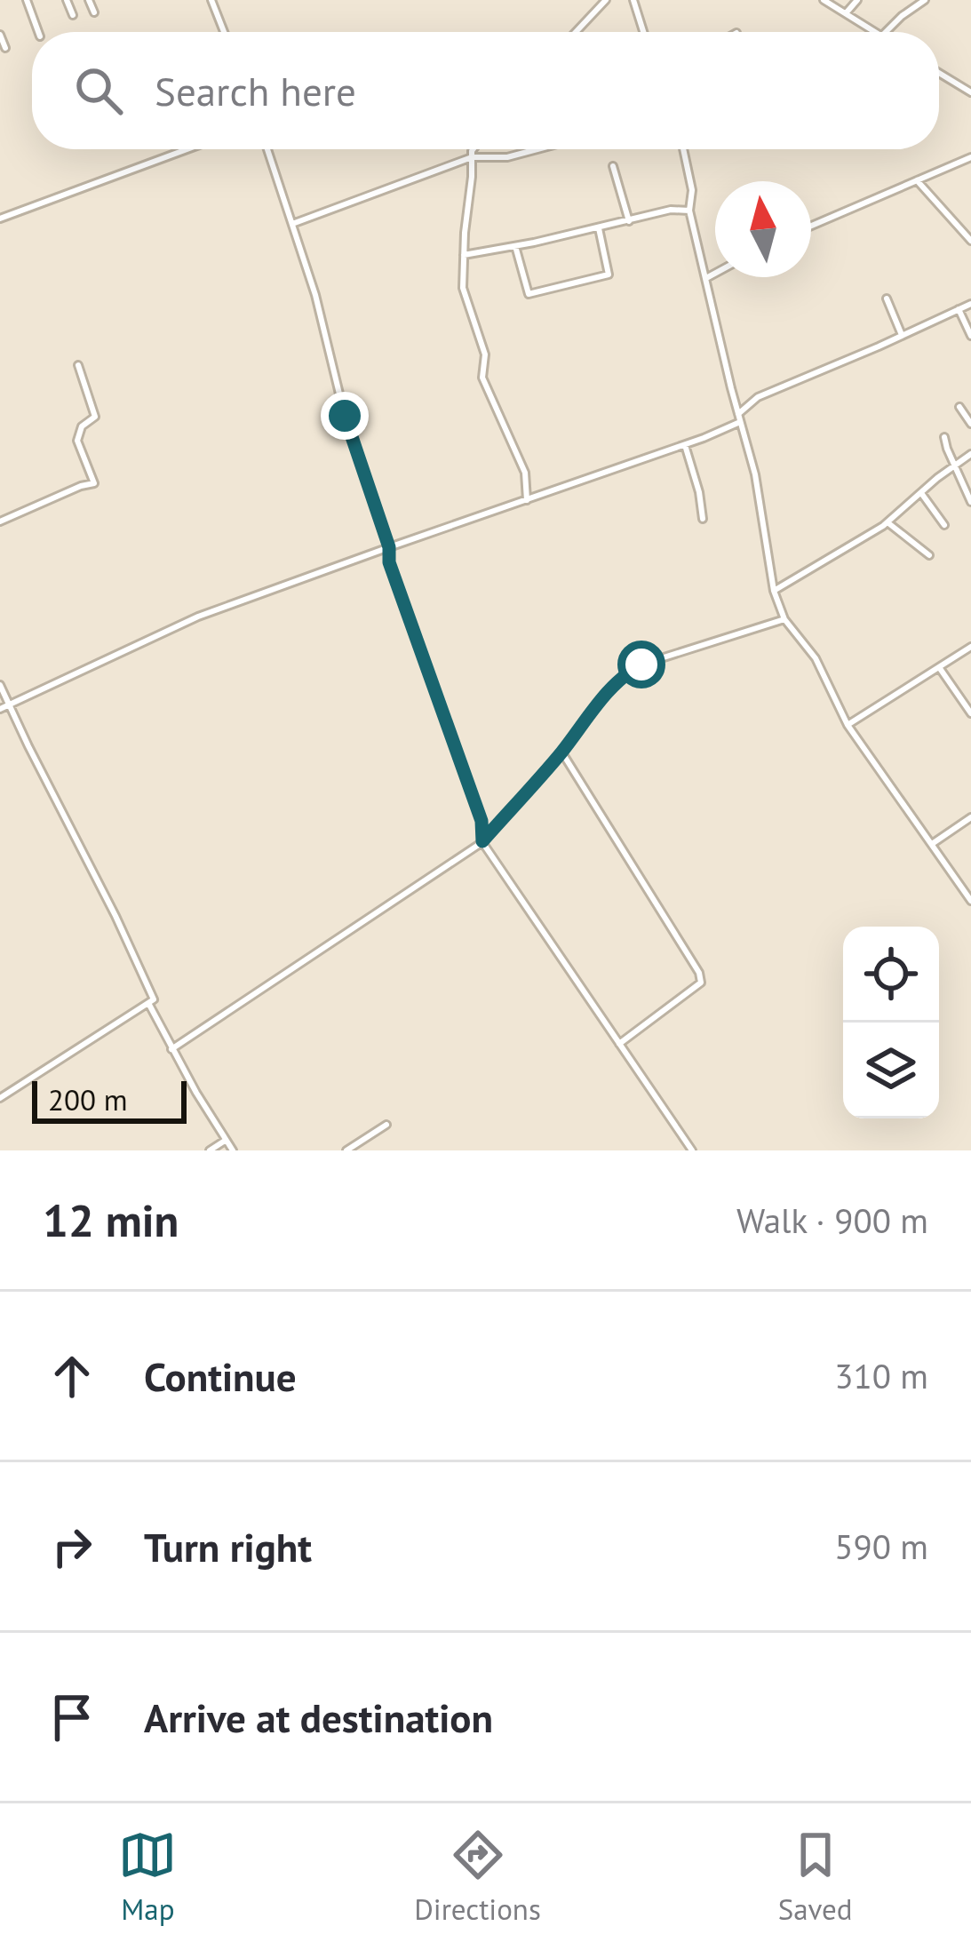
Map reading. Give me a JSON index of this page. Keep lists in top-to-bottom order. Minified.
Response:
{"scale_bar":"200 m","north":"top","page":{"search":"Search here","scale":"200 m","heading":["12 min","Walk · 900 m"],"list":[["Continue","310 m"],["Turn right","590 m"],"Arrive at destination"],"nav":["Map","Directions","Saved"]}}
